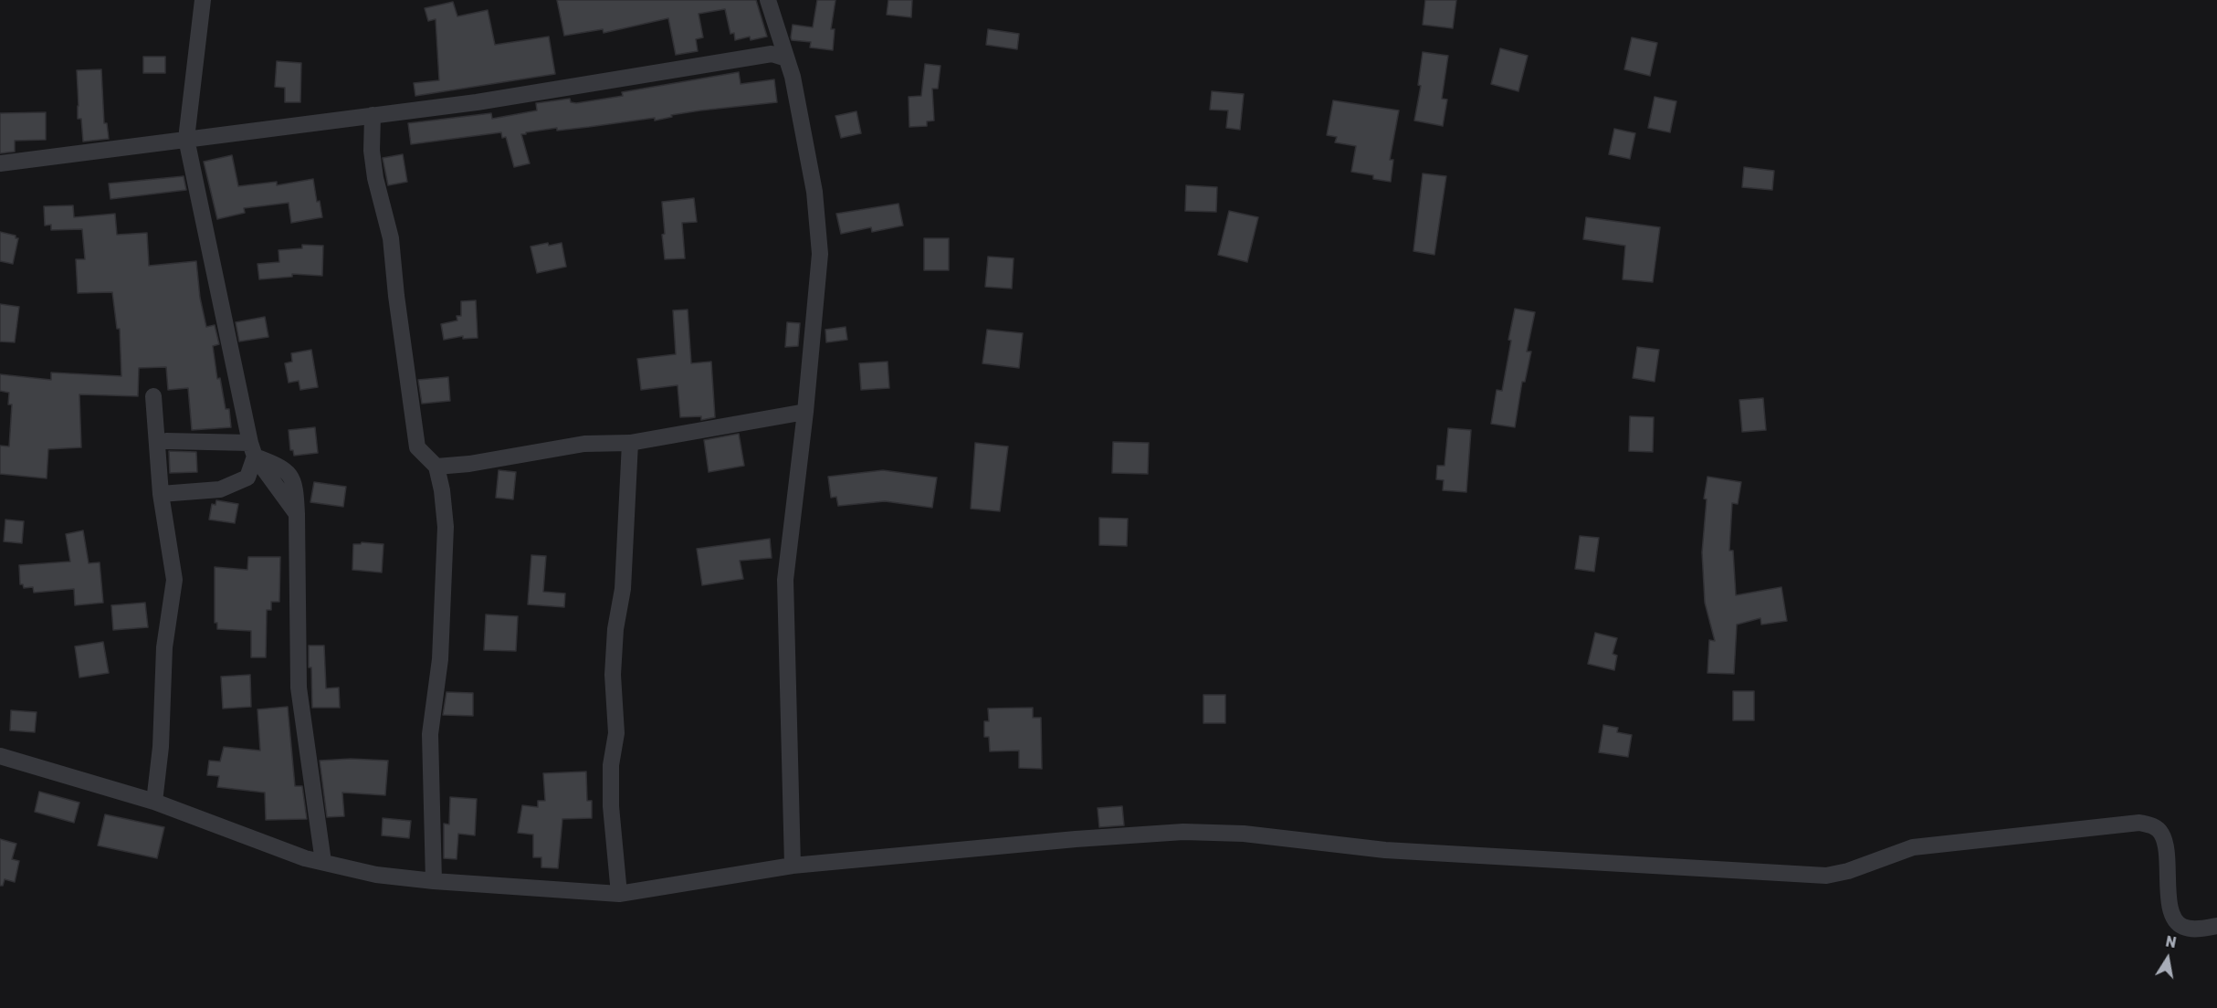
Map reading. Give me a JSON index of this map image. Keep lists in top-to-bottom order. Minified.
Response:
{"north":"top"}
